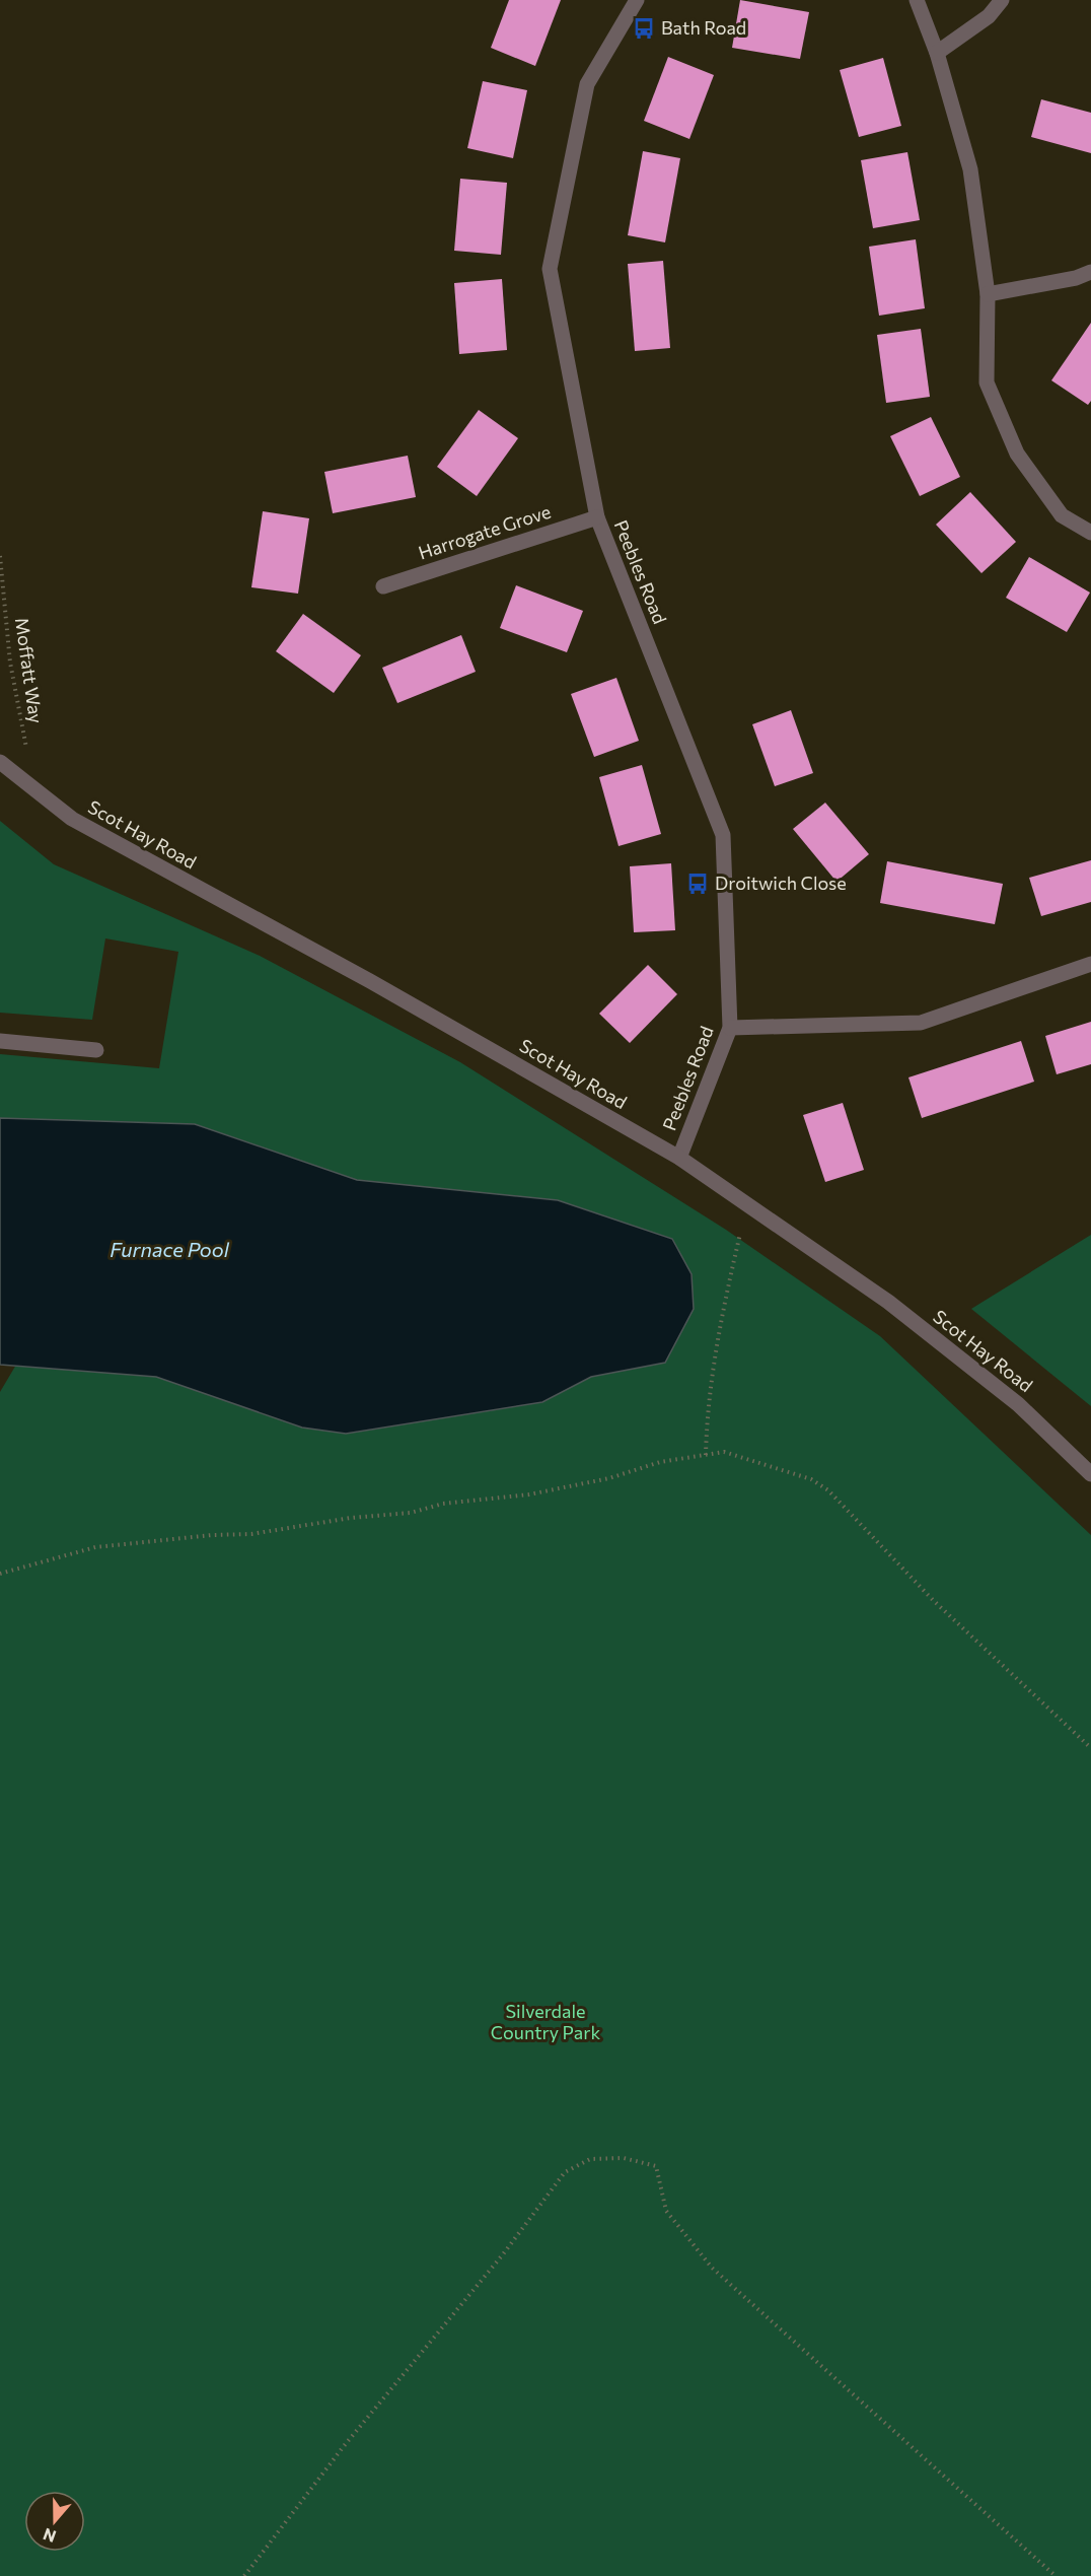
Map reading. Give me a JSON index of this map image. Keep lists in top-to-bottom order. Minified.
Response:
{"streets":{"street":["Harrogate Grove","Peebles Road","Scot Hay Road"],"path":["Moffatt Way"]},"crossings":[["Harrogate Grove","Peebles Road"],["Peebles Road","Scot Hay Road"],["Moffatt Way","Scot Hay Road"]],"water":["Furnace Pool"],"parks":["Silverdale Country Park"],"places":{"bus stop":["Bath Road","Droitwich Close"]},"north":"bottom"}
